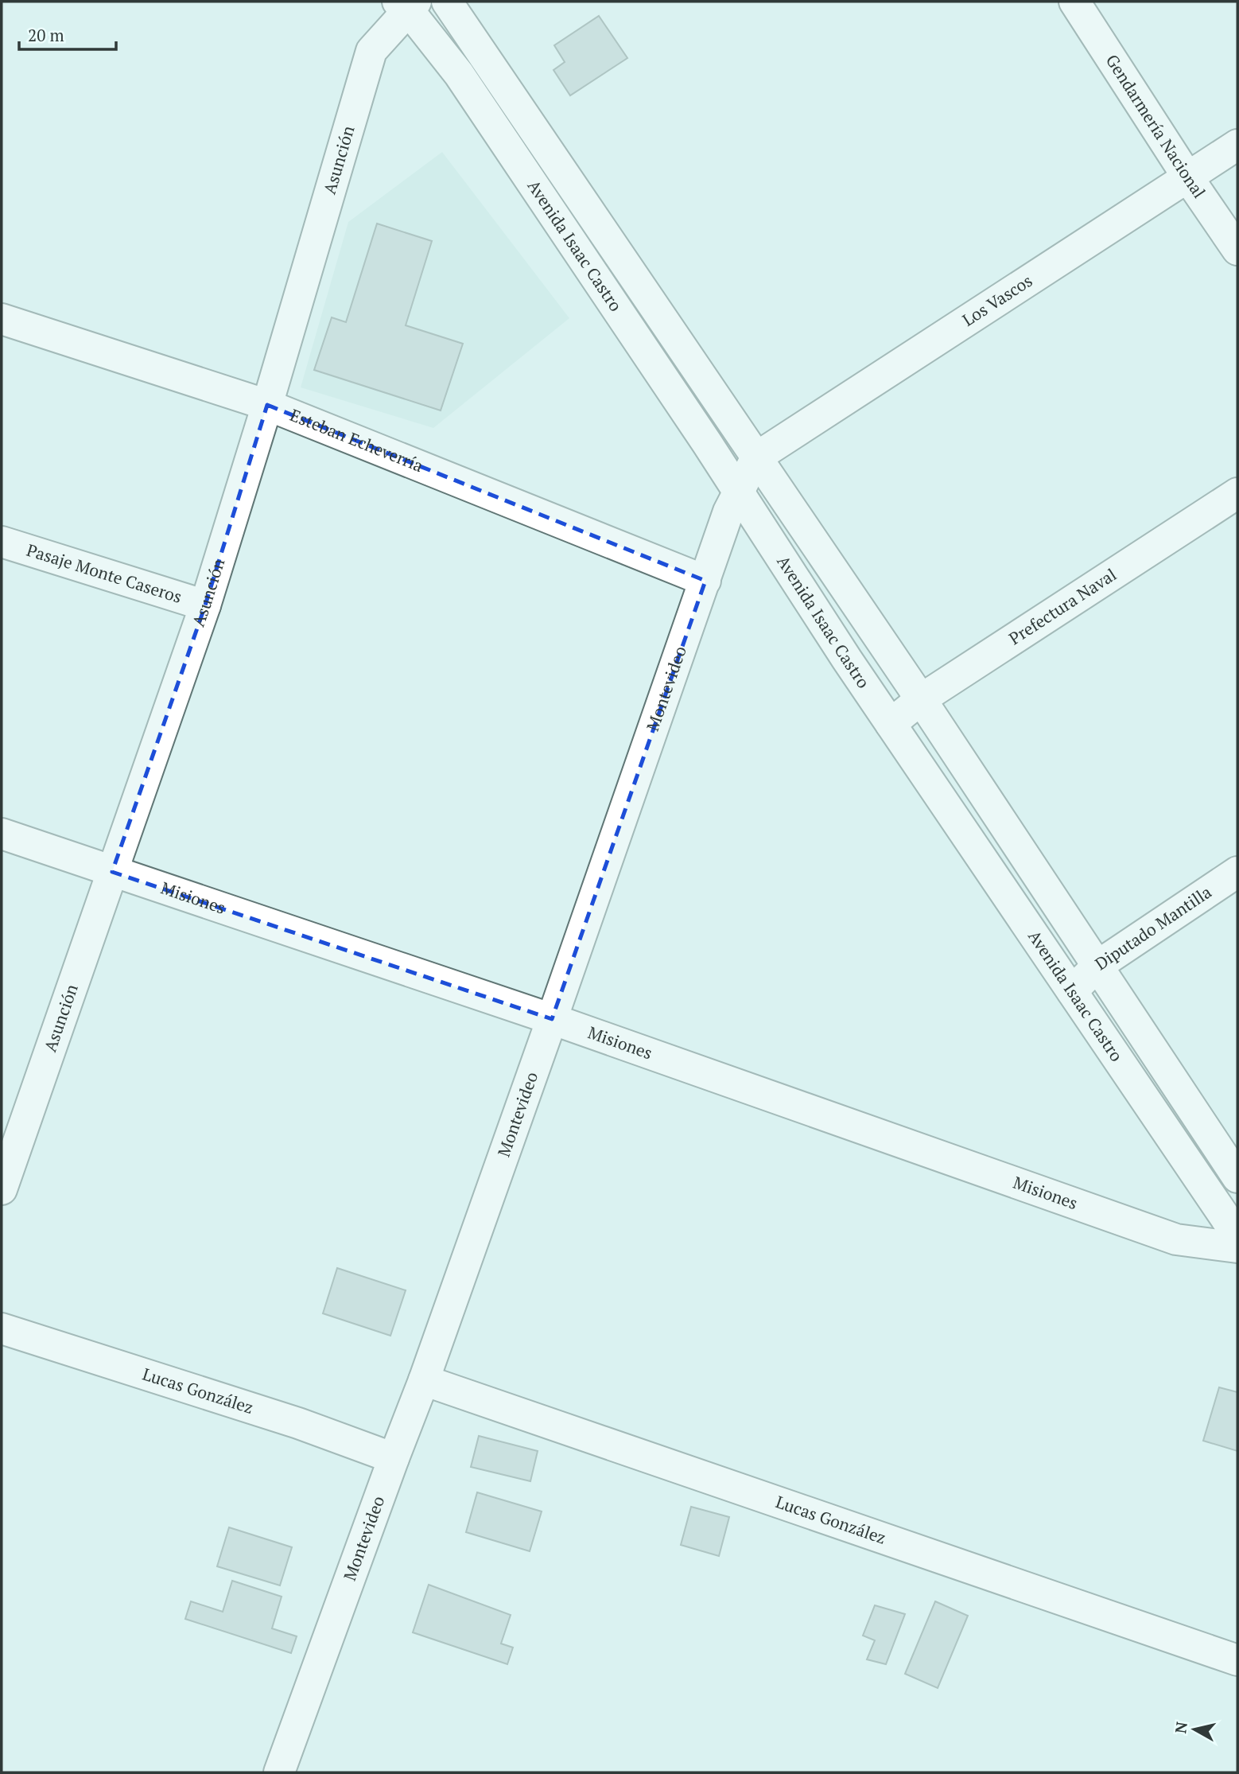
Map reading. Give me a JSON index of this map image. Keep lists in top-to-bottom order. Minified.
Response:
{"streets":{"street":["Gendarmería Nacional","Asunción","Avenida Isaac Castro","Los Vascos","Esteban Echeverría","Pasaje Monte Caseros","Prefectura Naval","Montevideo","Misiones","Diputado Mantilla","Lucas González"]},"crossings":[["Gendarmería Nacional","Los Vascos"],["Asunción","Avenida Isaac Castro"],["Asunción","Esteban Echeverría"],["Asunción","Pasaje Monte Caseros"],["Asunción","Misiones"],["Avenida Isaac Castro","Los Vascos"],["Avenida Isaac Castro","Prefectura Naval"],["Avenida Isaac Castro","Montevideo"],["Avenida Isaac Castro","Diputado Mantilla"],["Los Vascos","Montevideo"],["Esteban Echeverría","Montevideo"],["Montevideo","Misiones"],["Montevideo","Lucas González"]],"scale_bar":"20 m","north":"left"}
